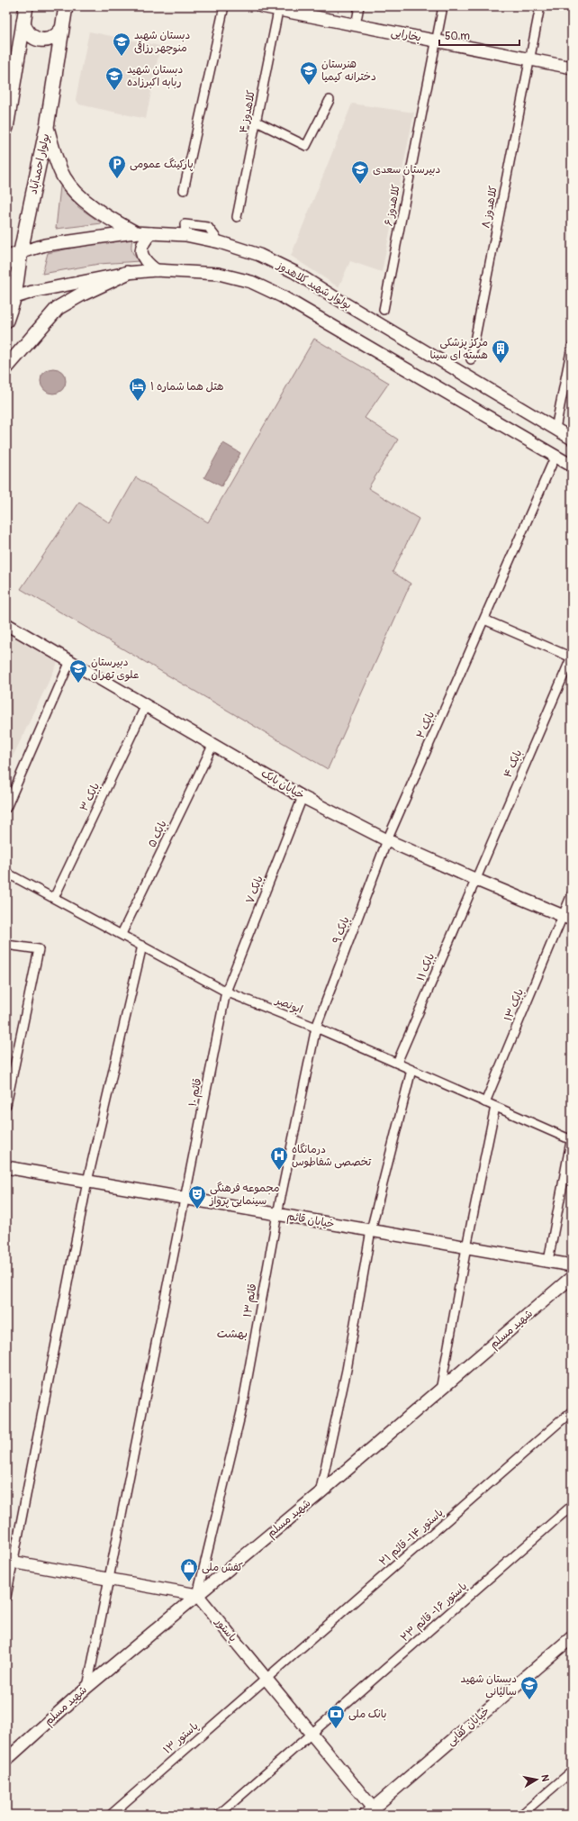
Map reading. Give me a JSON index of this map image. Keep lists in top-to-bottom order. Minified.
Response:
{"streets":{"main road":["بولوار احمدآباد"],"street":["بخارایی","کلاهدوز ۴","کلاهدوز ۶","کلاهدوز ۸","بولوار شهید کلاهدوز","بابک ۲","بابک ۴","خیابان بابک","بابک ۳","بابک ۵","بابک ۷","بابک ۹","بابک ۱۱","ابونصر","بابک ۱۳","قائم ۱۰","خیابان قائم","قائم ۱۳","شهید مسلم","پاستور ۱۴- قائم ۲۱","پاستور ۱۶- قائم ۲۳","پاستور","خیابان کفایی","پاستور ۱۳"]},"crossings":[["بخارایی","کلاهدوز ۴"],["بخارایی","کلاهدوز ۶"],["بخارایی","کلاهدوز ۸"],["بولوار احمدآباد","بولوار شهید کلاهدوز"],["بابک ۲","خیابان بابک"],["بابک ۲","بابک ۹"],["بابک ۴","خیابان بابک"],["بابک ۴","بابک ۱۱"],["خیابان بابک","بابک ۳"],["خیابان بابک","بابک ۵"],["خیابان بابک","بابک ۷"],["خیابان بابک","بابک ۹"],["خیابان بابک","بابک ۱۱"],["خیابان بابک","بابک ۱۳"],["بابک ۳","ابونصر"],["بابک ۵","ابونصر"],["بابک ۷","ابونصر"],["بابک ۷","قائم ۱۰"],["بابک ۹","ابونصر"],["بابک ۹","خیابان قائم"],["بابک ۹","قائم ۱۳"],["بابک ۱۱","ابونصر"],["ابونصر","بابک ۱۳"],["ابونصر","قائم ۱۰"],["قائم ۱۰","خیابان قائم"],["قائم ۱۰","شهید مسلم"],["خیابان قائم","قائم ۱۳"],["قائم ۱۳","شهید مسلم"],["قائم ۱۳","پاستور"],["شهید مسلم","پاستور"],["پاستور ۱۴- قائم ۲۱","پاستور"],["پاستور ۱۴- قائم ۲۱","پاستور ۱۳"],["پاستور ۱۶- قائم ۲۳","پاستور"],["پاستور","خیابان کفایی"],["پاستور","پاستور ۱۳"]],"districts":["بهشت"],"places":{"school or university":["دبستان شهید منوچهر رزاقی","هنرستان دخترانه کیمیا","دبستان شهید ربابه اکبرزاده","دبیرستان سعدی","دبیرستان علوی تهران","دبستان شهید سالیانی"],"parking":["پارکینگ عمومی"],"building":["مرکز پزشکی هسته ای سینا"],"hotel":["هتل هما شماره ۱"],"hospital":["درمانگاه تخصصی شفاطوس"],"theatre":["مجموعه فرهنگی سینمایی پرواز"],"shop":["کفش ملی"],"bank":["بانک ملی"]},"scale_bar":"50 m","north":"right"}
